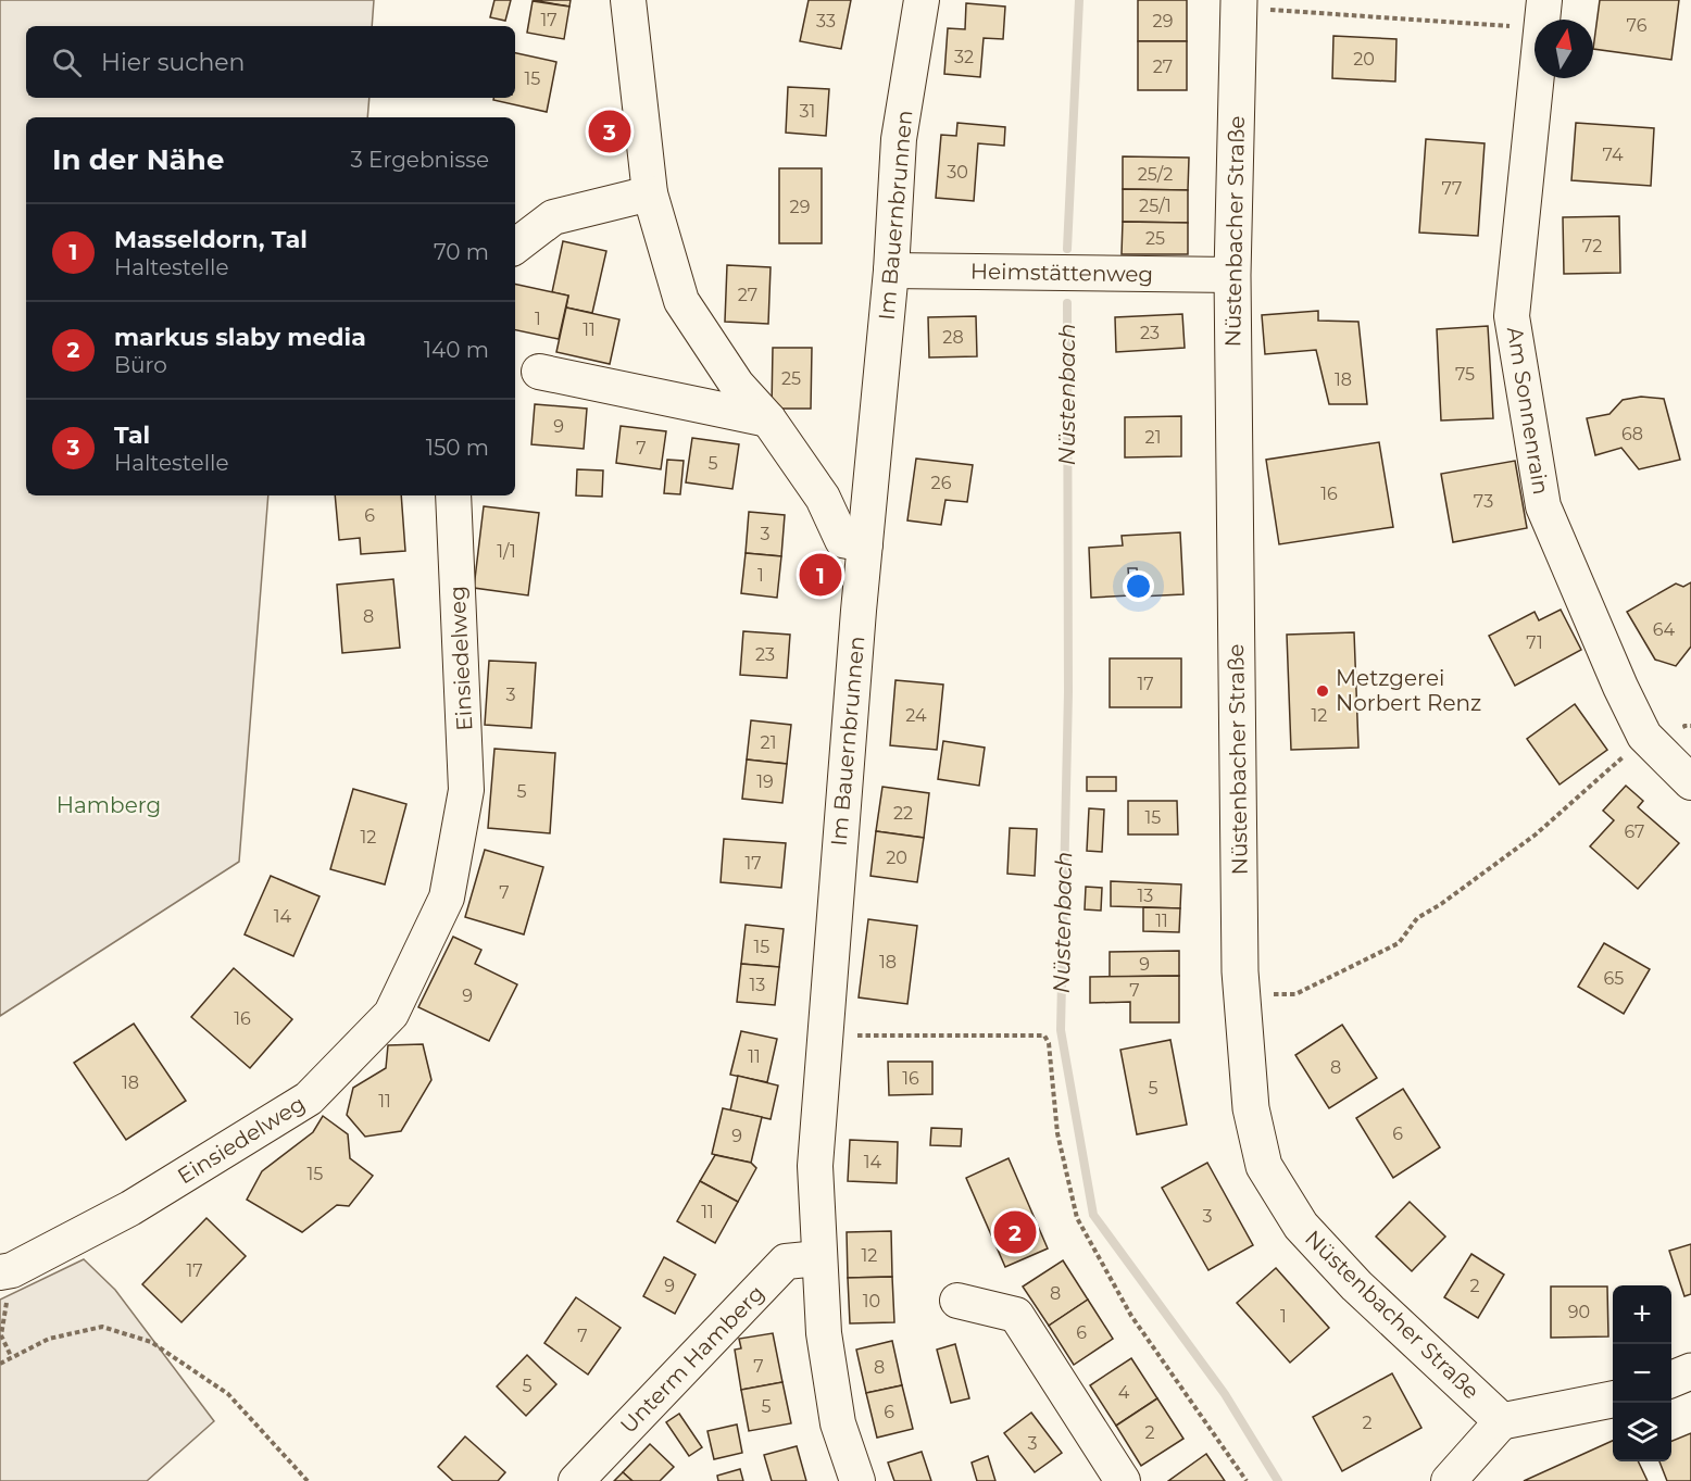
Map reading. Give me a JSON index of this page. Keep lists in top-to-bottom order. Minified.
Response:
{"streets":{"main road":["Nüstenbacher Straße"],"street":["Im Bauernbrunnen","Heimstättenweg","Am Sonnenrain","Einsiedelweg","Unterm Hamberg"]},"crossings":[["Im Bauernbrunnen","Heimstättenweg"],["Im Bauernbrunnen","Unterm Hamberg"],["Nüstenbacher Straße","Heimstättenweg"]],"water":["Nüstenbach"],"parks":["Hamberg"],"places":["Metzgerei Norbert Renz"],"house_numbers":["17","33","29","76","32","20","27","15","31","74","30","25/2","77","25/1","29","25","72","27","1","11","23","28","75","25","18","9","68","21","7","5","26","16","73","6","3","1/1","1","8","64","71","23","17","3","24","12","21","19","5","22","15","67","12","20","17","7","13","14","11","15","18","9","65","13","7","9","16","11","8","16","18","5","11","6","9","14","15","11","3","12","17","9","2","8","10","90","1","6","7","7","8","5","4","5","6","2","2","3"],"north":"top","page":{"search":"Hier suchen","pins":["3","1","2"],"heading":["In der Nähe","3 Ergebnisse"],"list":[{"mark":"1","name":"Masseldorn, Tal","note":"Haltestelle","value":"70 m"},{"mark":"2","name":"markus slaby media","note":"Büro","value":"140 m"},{"mark":"3","name":"Tal","note":"Haltestelle","value":"150 m"}],"map_buttons":["+","−"]}}
